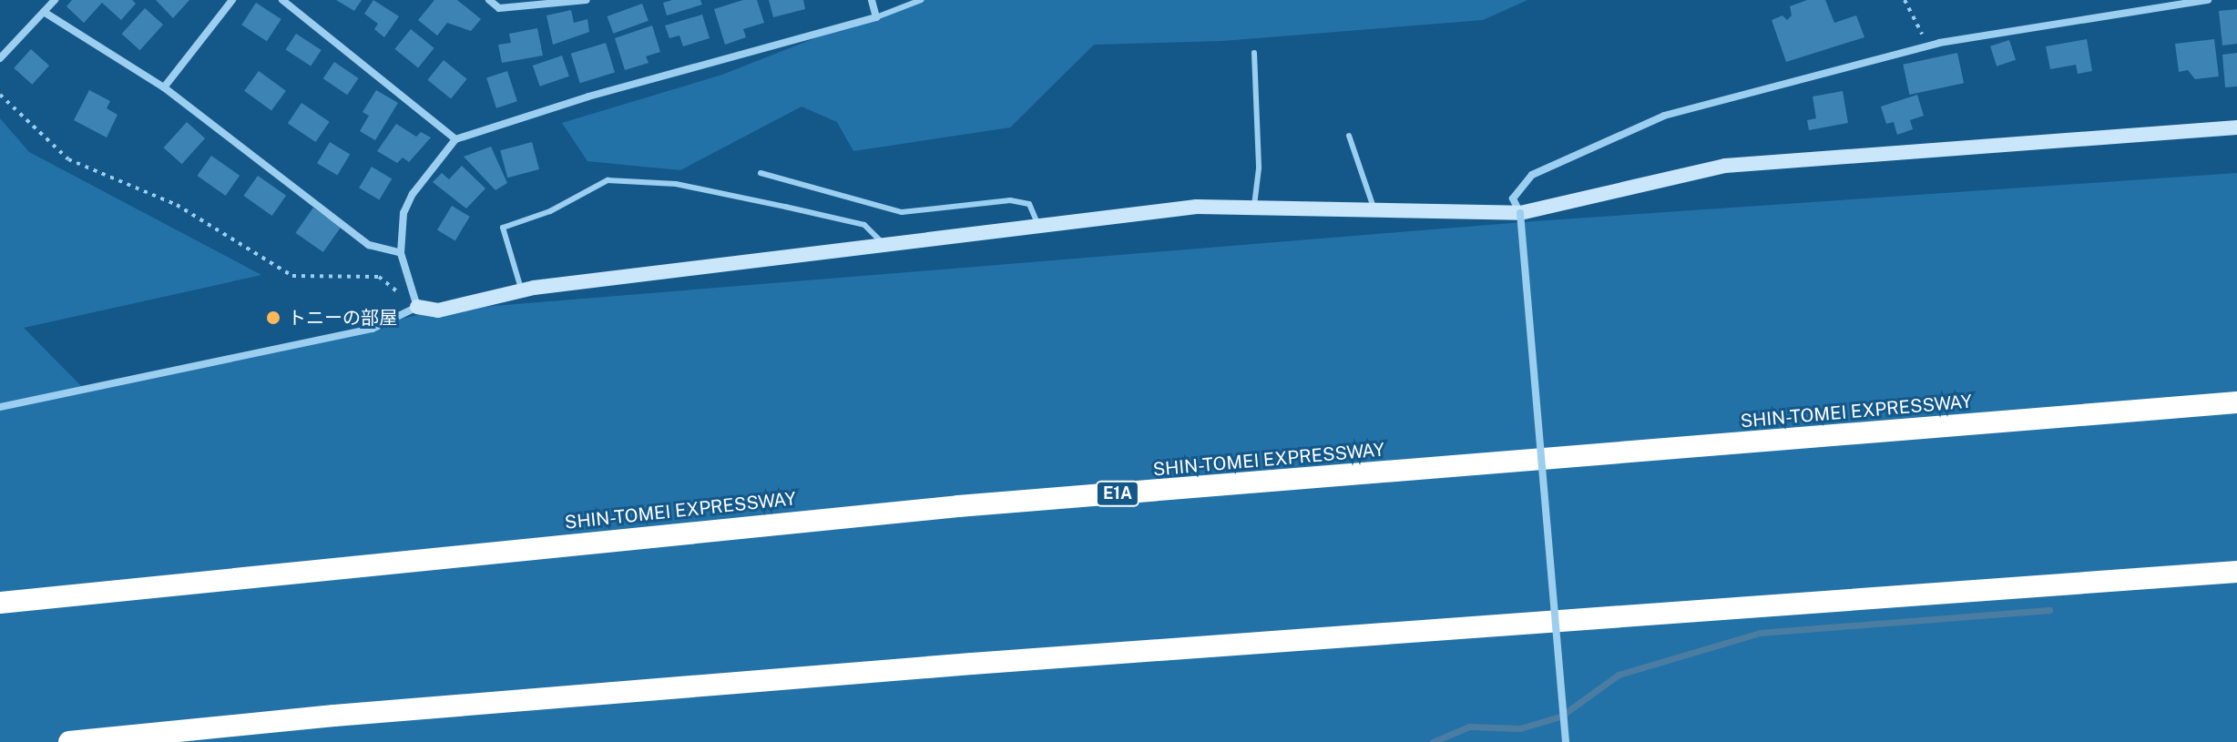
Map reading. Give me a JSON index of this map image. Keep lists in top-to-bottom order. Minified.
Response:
{"streets":{"highway":["SHIN-TOMEI EXPRESSWAY","E1A"]},"places":["トニーの部屋"]}
